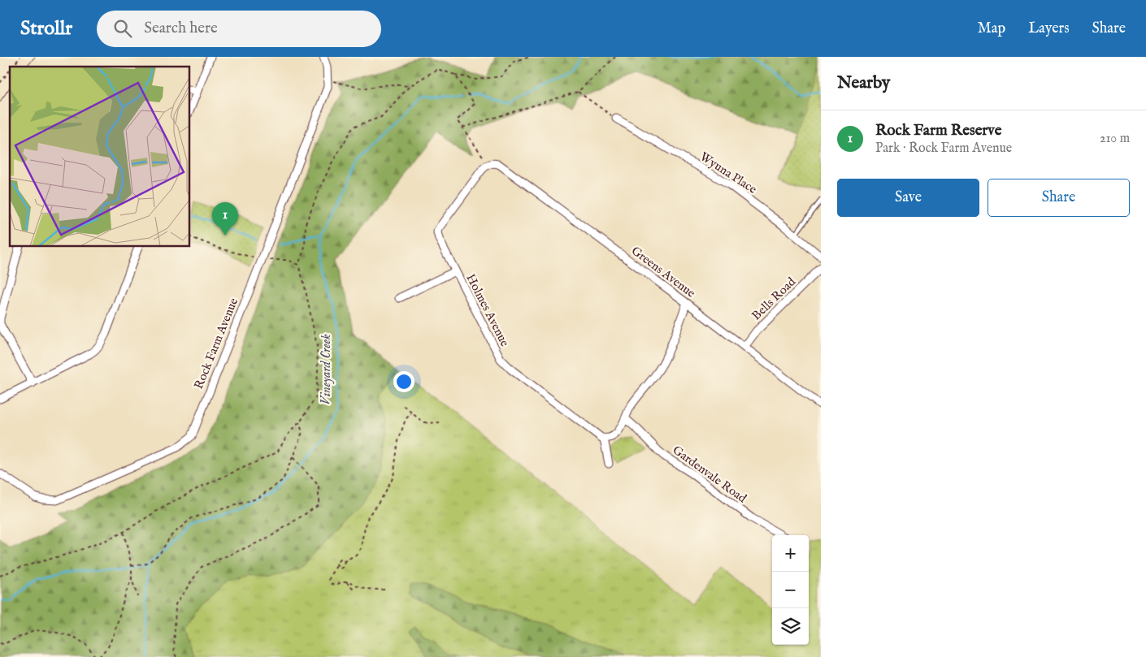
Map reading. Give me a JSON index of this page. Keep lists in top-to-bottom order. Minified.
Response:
{"streets":{"street":["Wyuna Place","Greens Avenue","Bells Road","Holmes Avenue","Rock Farm Avenue","Gardenvale Road"]},"crossings":[["Greens Avenue","Bells Road"],["Greens Avenue","Holmes Avenue"]],"water":["Vineyard Creek"],"page":{"header":"Strollr","search":"Search here","nav":["Map","Layers","Share"],"heading":"Nearby","list":[{"mark":"1","name":"Rock Farm Reserve","note":"Park · Rock Farm Avenue","value":"210 m"}],"buttons":["Save","Share"],"pins":"1","map_buttons":["+","−"]}}
